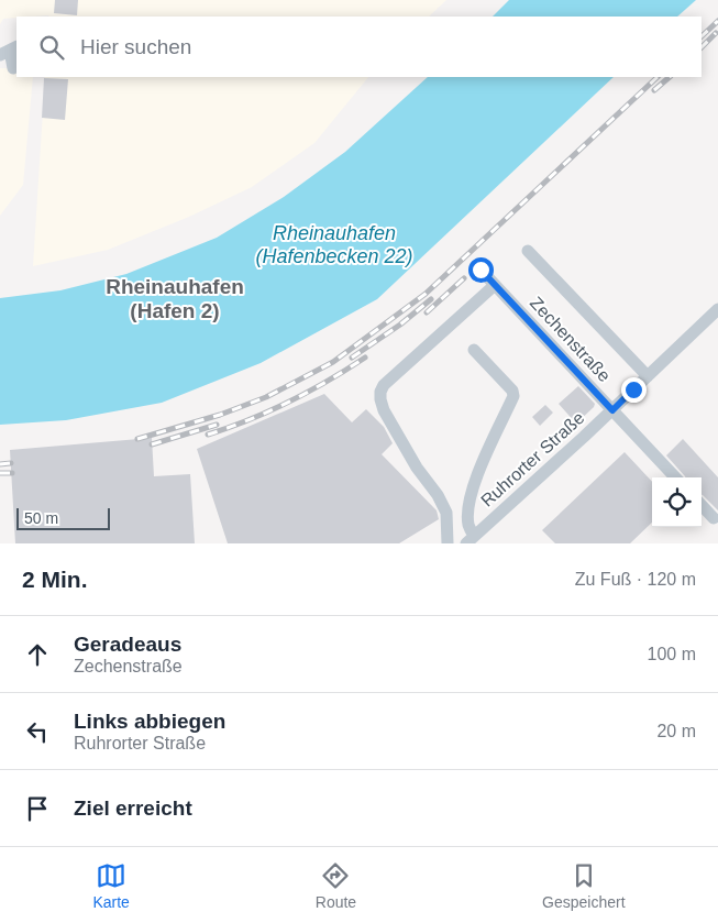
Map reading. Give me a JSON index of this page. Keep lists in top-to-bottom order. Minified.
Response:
{"streets":{"street":["Zechenstraße","Ruhrorter Straße"]},"crossings":[["Zechenstraße","Ruhrorter Straße"]],"districts":["Rheinauhafen (Hafen 2)"],"water":["Rheinauhafen (Hafenbecken 22)"],"scale_bar":"50 m","page":{"search":"Hier suchen","scale":"50 m","heading":["2 Min.","Zu Fuß · 120 m"],"list":[["Geradeaus","Zechenstraße","100 m"],["Links abbiegen","Ruhrorter Straße","20 m"],"Ziel erreicht"],"nav":["Karte","Route","Gespeichert"]}}
